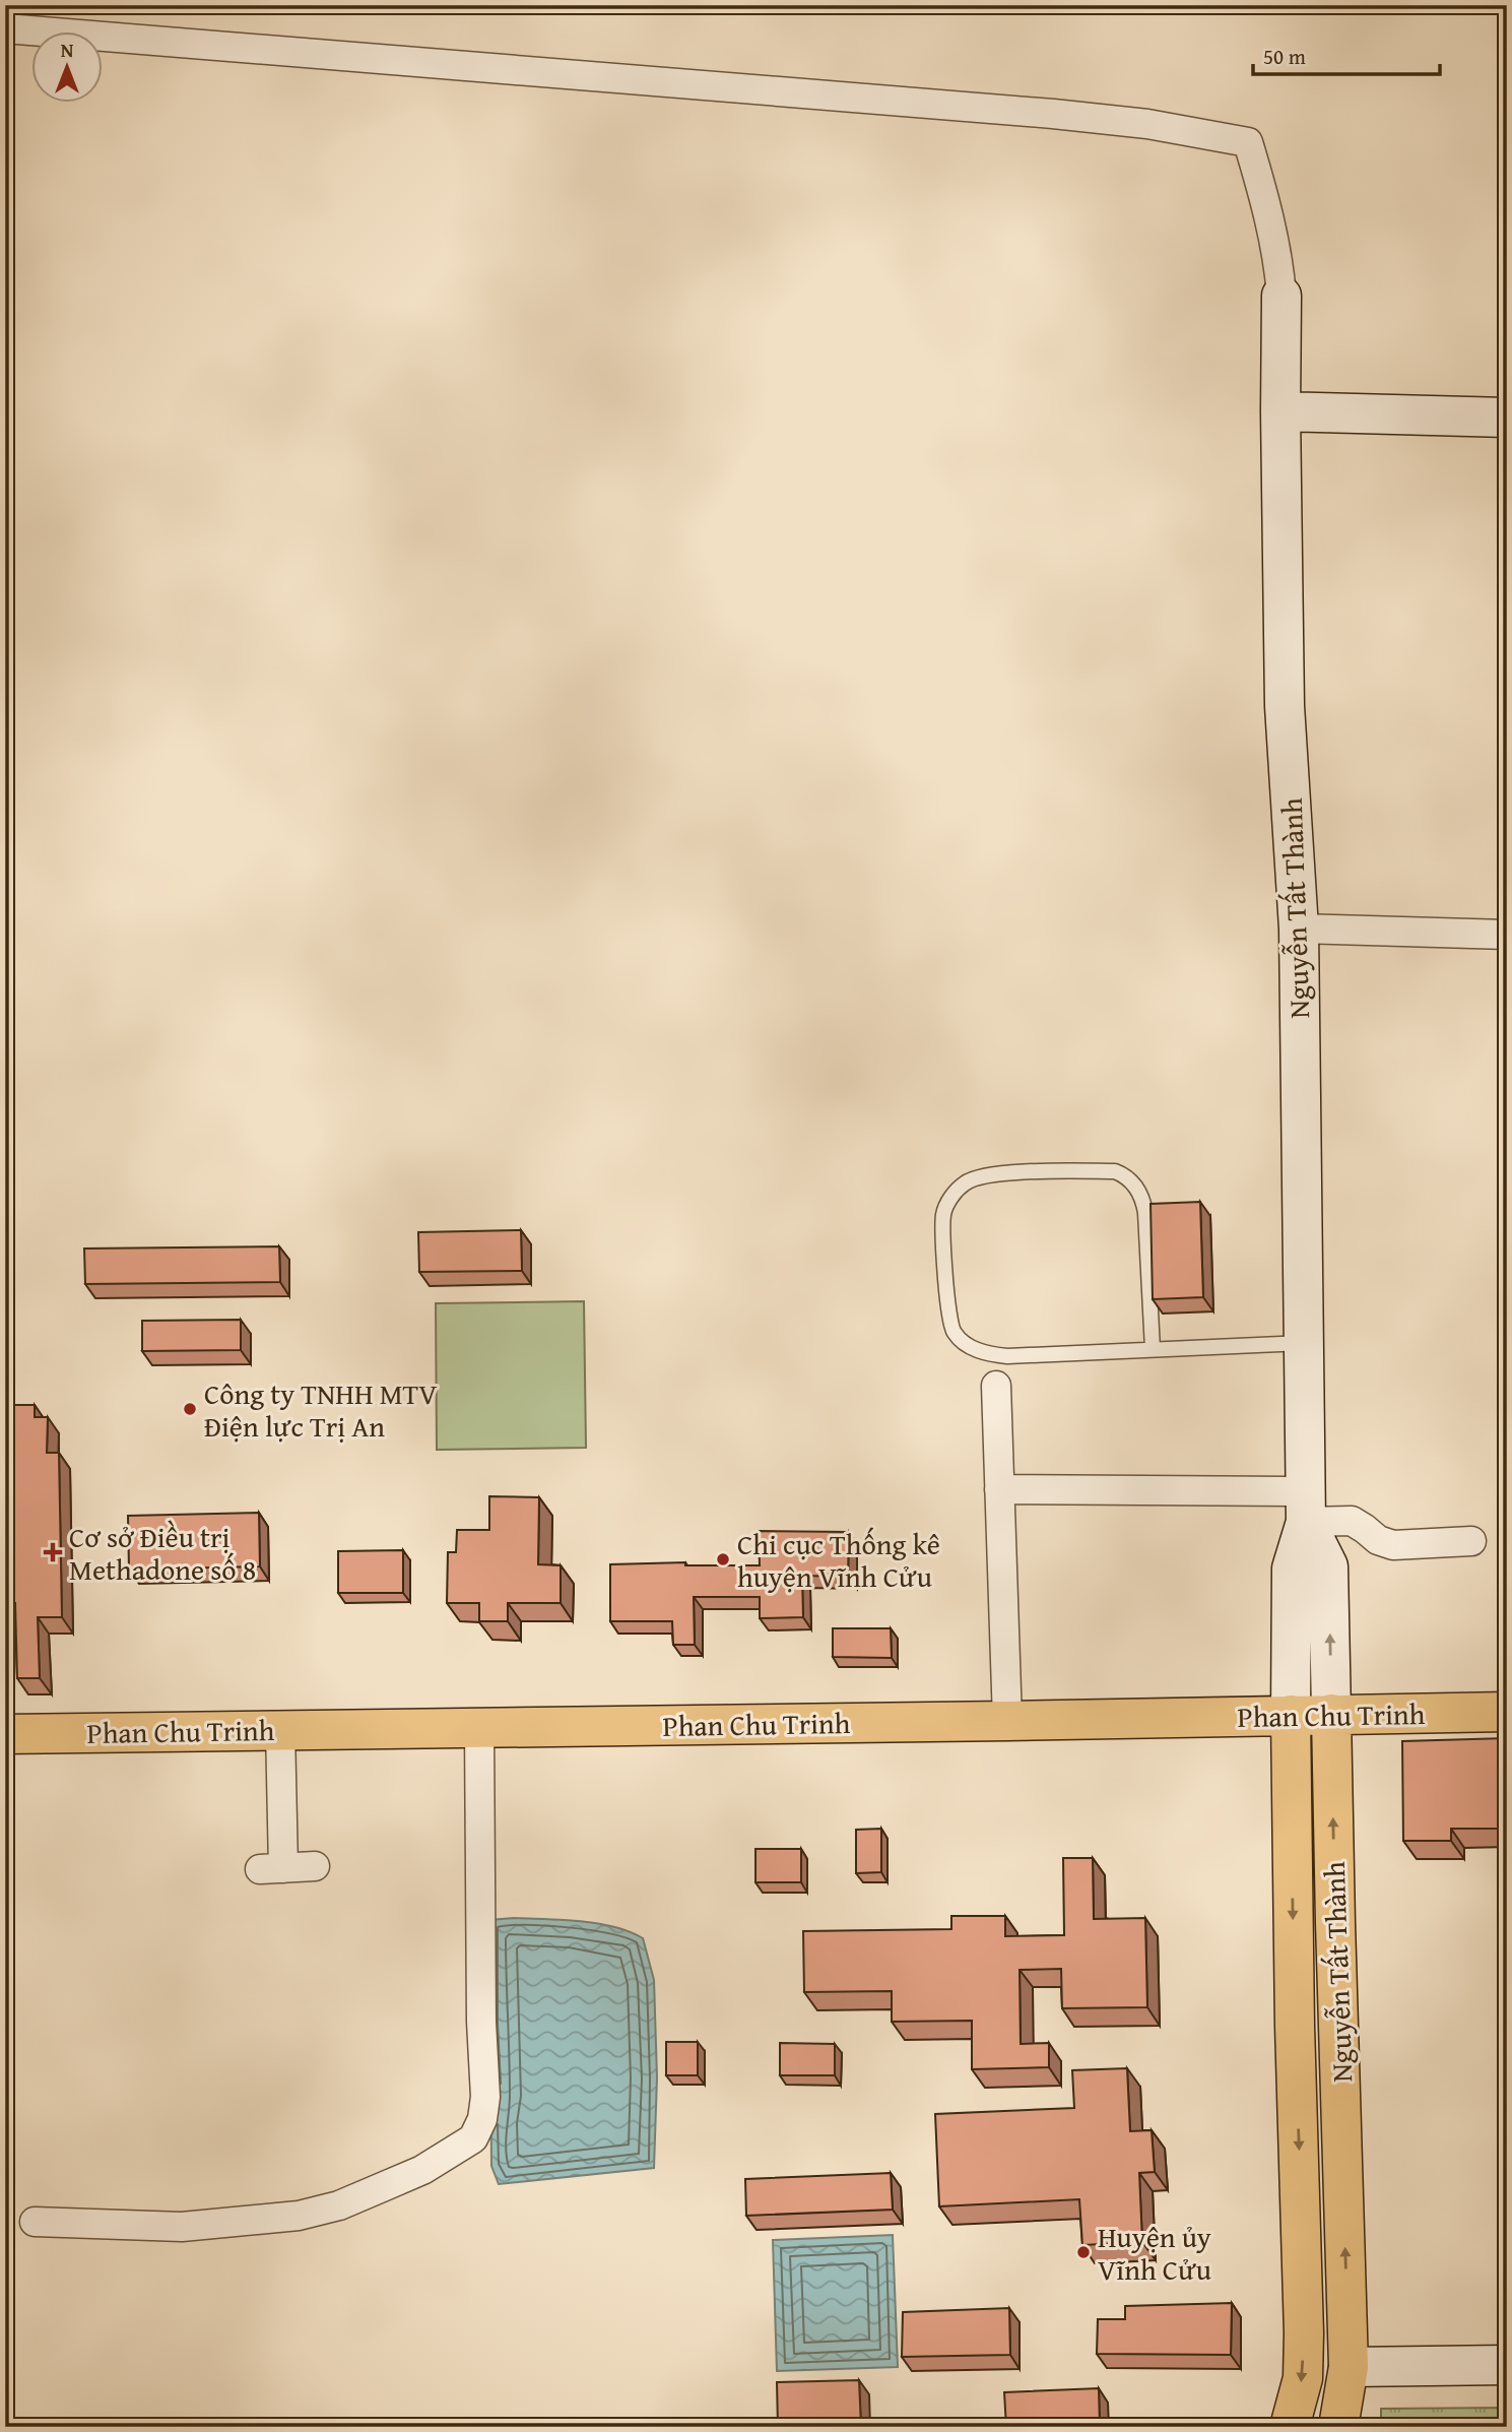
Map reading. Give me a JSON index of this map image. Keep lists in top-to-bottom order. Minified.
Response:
{"streets":{"main road":["Nguyễn Tất Thành","Phan Chu Trinh"]},"crossings":[["Nguyễn Tất Thành","Phan Chu Trinh"]],"places":{"other":["Công ty TNHH MTV Điện lực Trị An","Chi cục Thống kê huyện Vĩnh Cửu","Huyện ủy Vĩnh Cửu"],"health":["Cơ sở Điều trị Methadone số 8"]},"scale_bar":"50 m","north":"top"}
